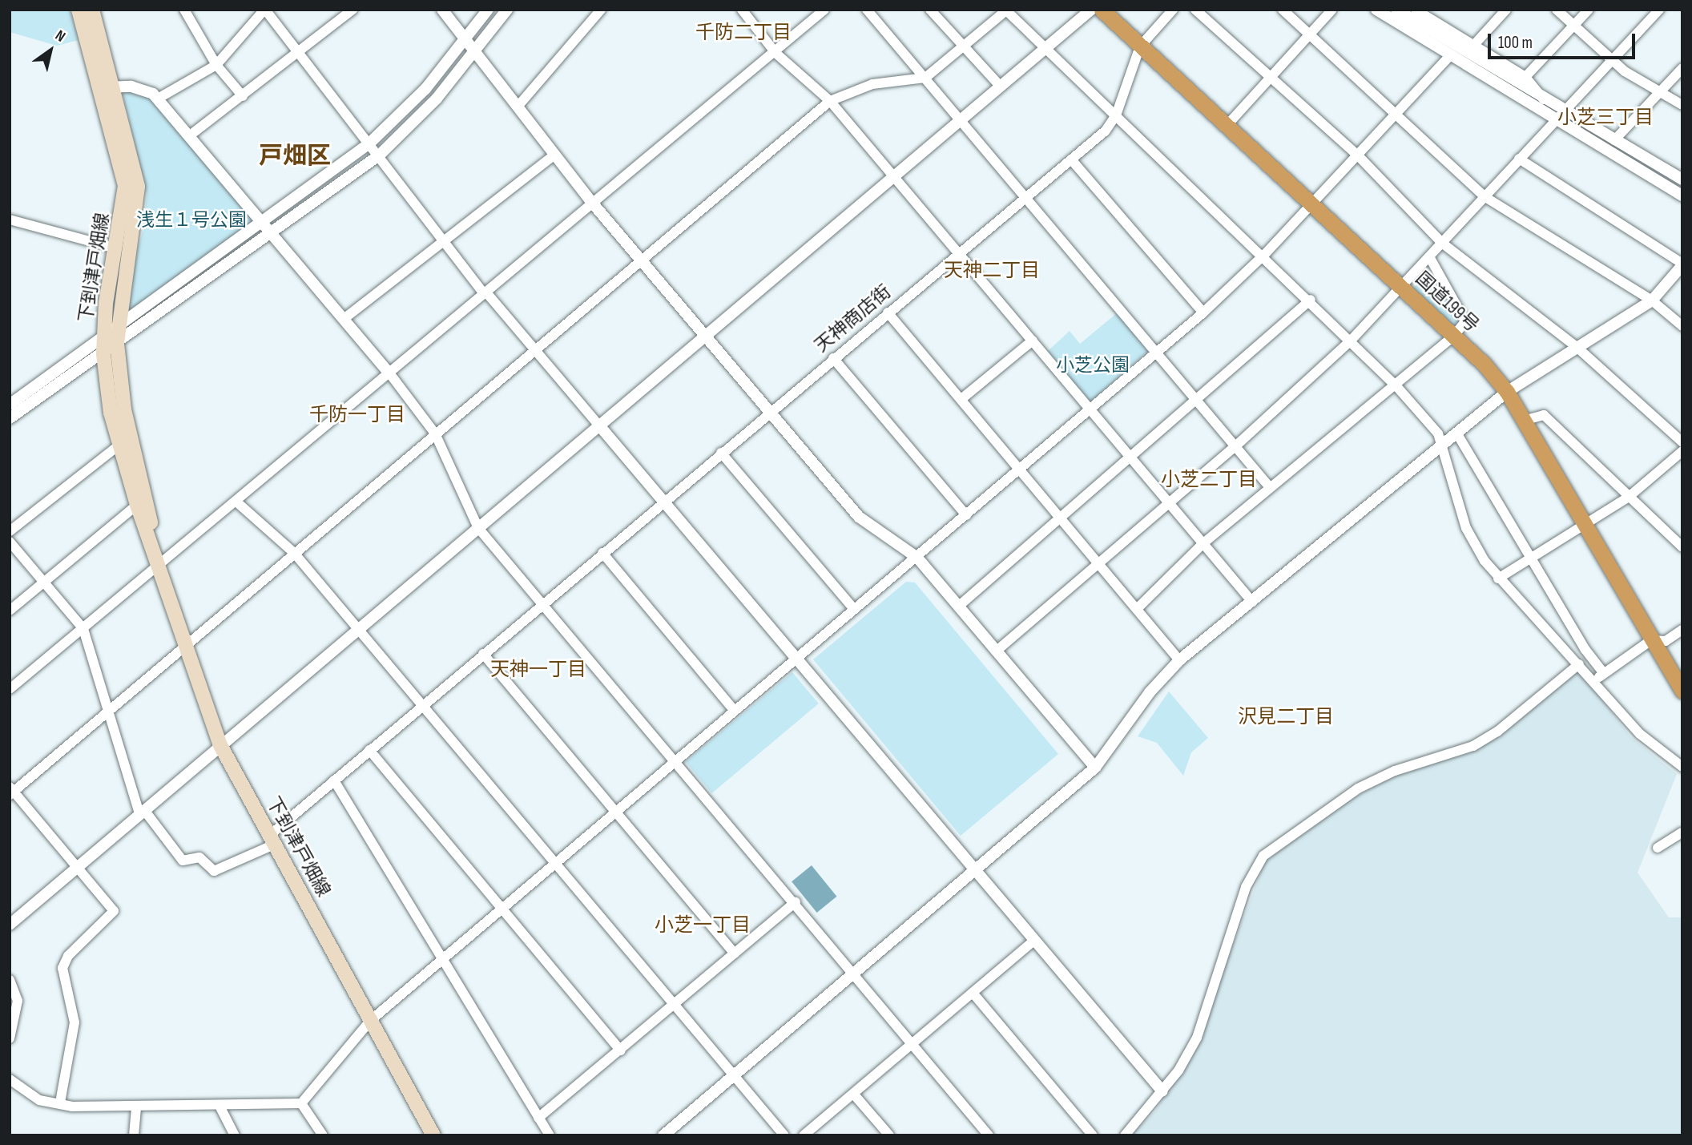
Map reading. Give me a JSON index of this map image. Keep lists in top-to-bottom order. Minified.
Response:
{"streets":{"highway":["国道199号"],"main road":["下到津戸畑線"],"street":["天神商店街"]},"crossings":[["下到津戸畑線","天神商店街"]],"districts":["千防二丁目","小芝三丁目","戸畑区","天神二丁目","千防一丁目","小芝二丁目","天神一丁目","沢見二丁目","小芝一丁目"],"parks":["浅生１号公園","小芝公園"],"scale_bar":"100 m","north":"top right"}
